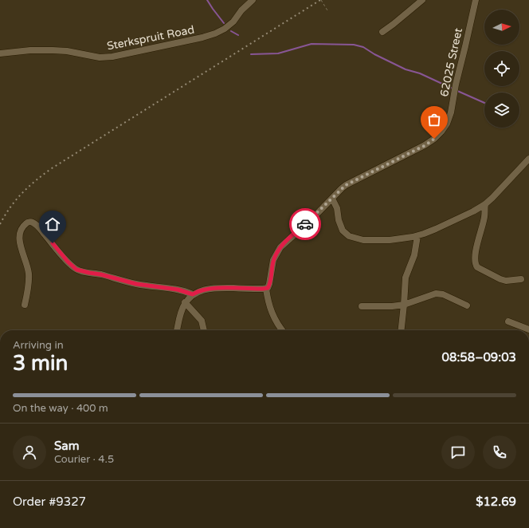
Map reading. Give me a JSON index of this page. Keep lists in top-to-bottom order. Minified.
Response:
{"streets":{"street":["Sterkspruit Road","62025 Street"]},"north":"right","page":{"heading":["3 min","Arriving in","08:58–09:03"],"panel":["Sam","Courier · 4.5","Order #9327","$12.69"],"bar":"On the way · 400 m"}}
